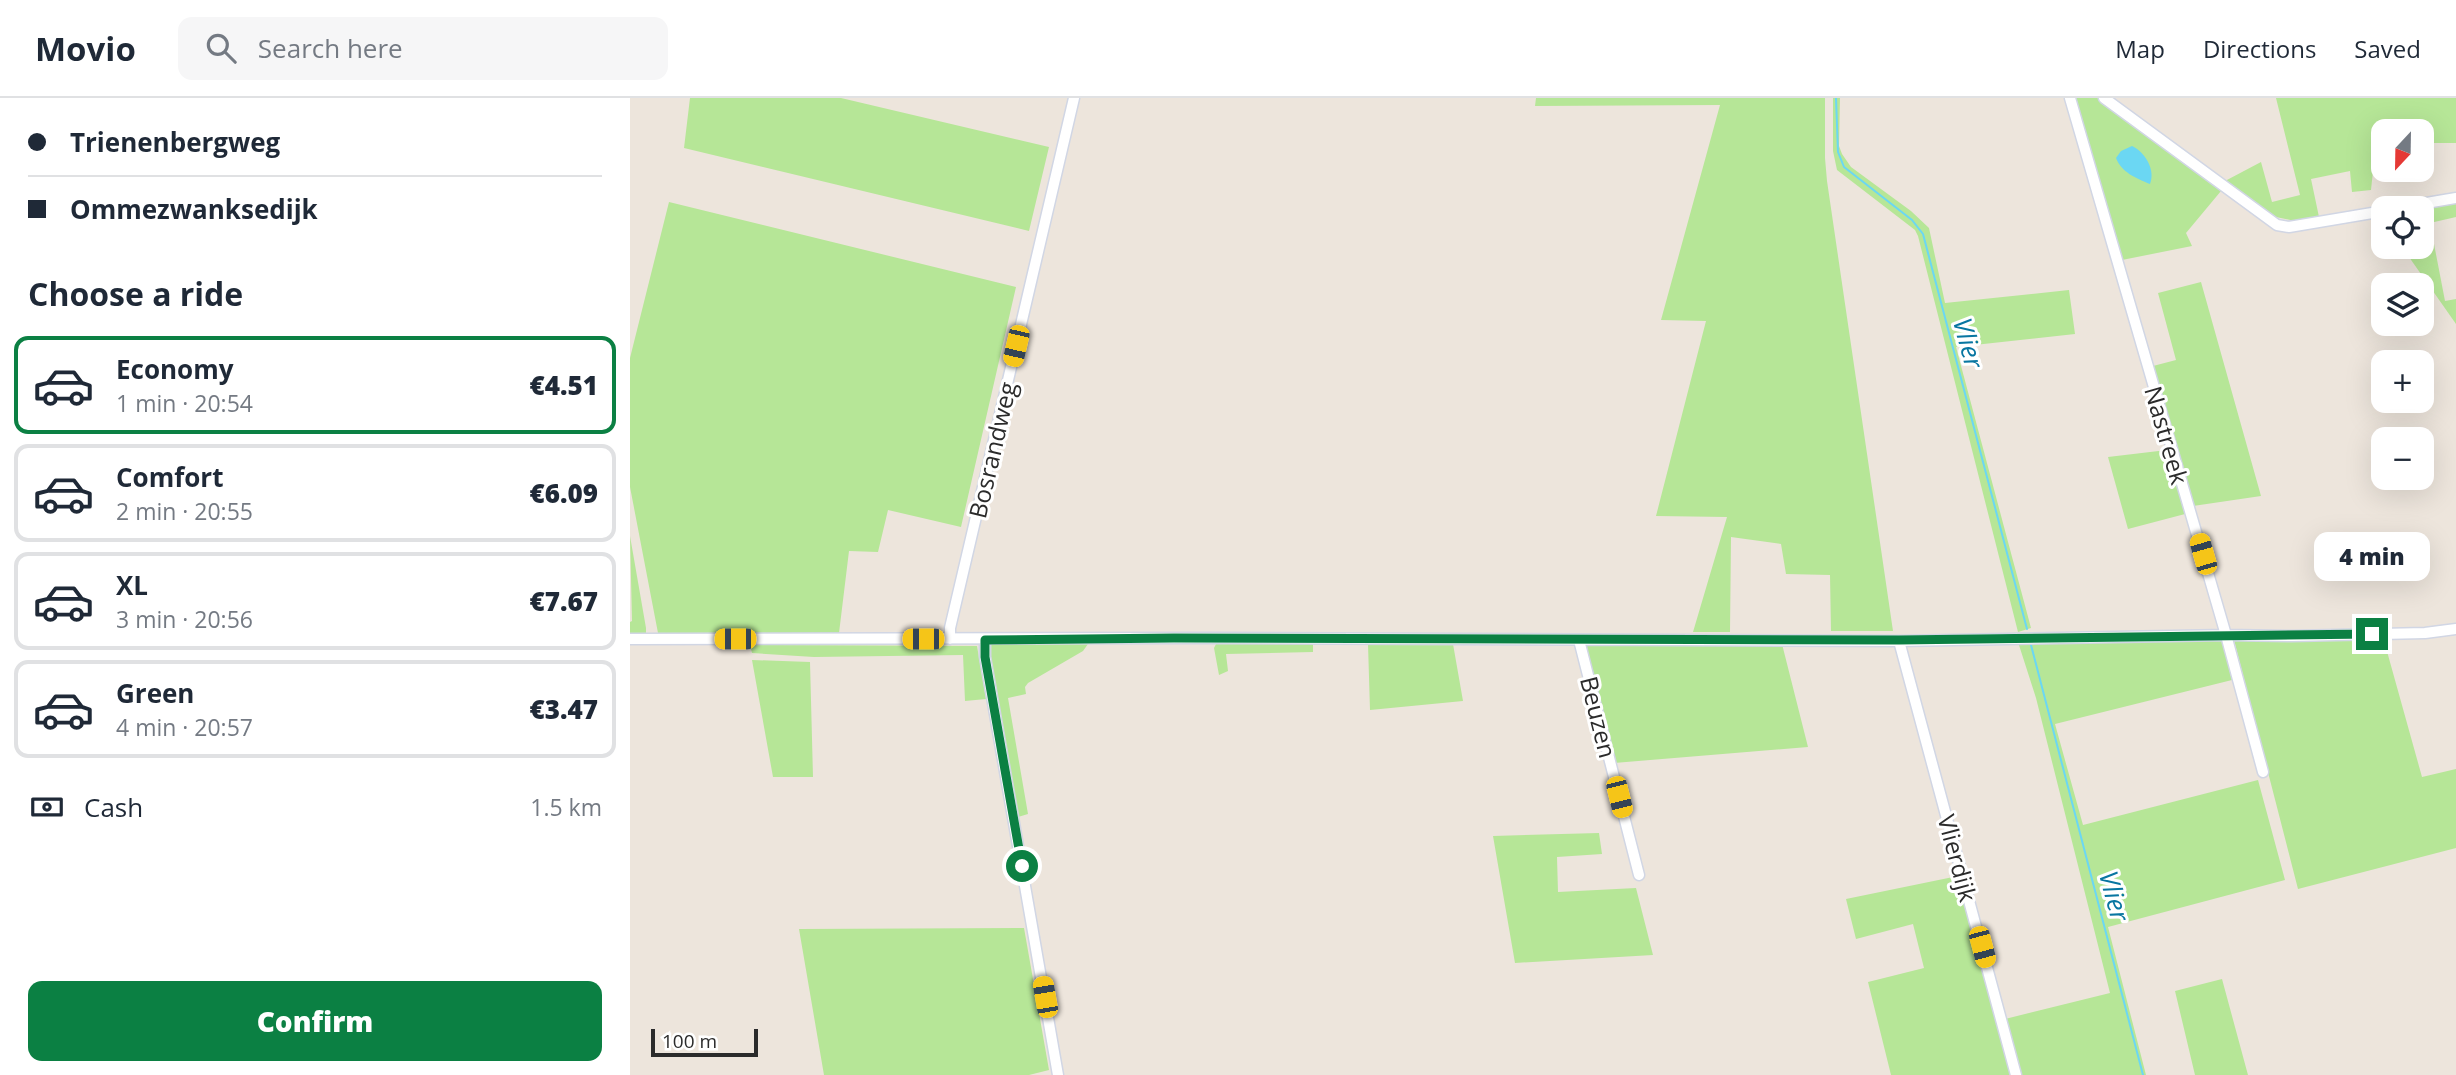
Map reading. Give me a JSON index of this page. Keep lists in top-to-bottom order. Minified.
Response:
{"streets":{"street":["Nastreek","Bosrandweg","Beuzen","Vlierdijk"]},"water":["Vlier"],"scale_bar":"100 m","north":"bottom","page":{"header":"Movio","search":"Search here","nav":["Map","Directions","Saved"],"banner":["Trienenbergweg","Ommezwanksedijk"],"map_buttons":["+","−"],"heading":"Choose a ride","list":[{"name":"Economy","note":"1 min · 20:54","value":"€4.51"},{"name":"Comfort","note":"2 min · 20:55","value":"€6.09"},{"name":"XL","note":"3 min · 20:56","value":"€7.67"},{"name":"Green","note":"4 min · 20:57","value":"€3.47"}],"bubble":"4 min","pay":["Cash","1.5 km"],"buttons":"Confirm","scale":"100 m"}}
